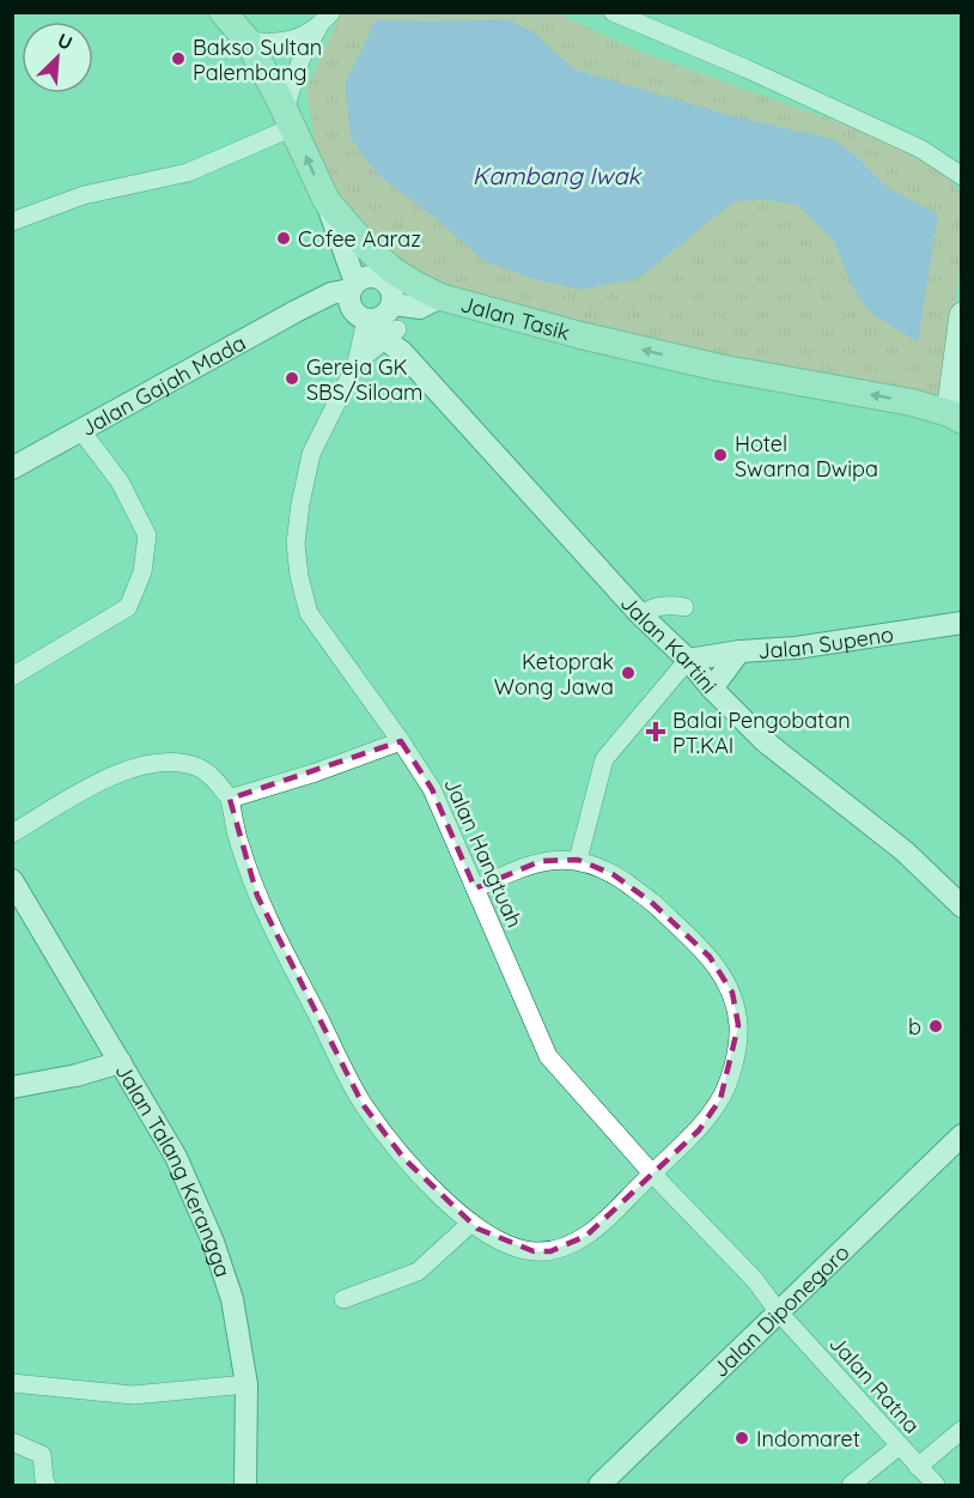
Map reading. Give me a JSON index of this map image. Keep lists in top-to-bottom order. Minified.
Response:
{"streets":{"main road":["Jalan Tasik"],"street":["Jalan Gajah Mada","Jalan Supeno","Jalan Kartini","Jalan Hangtuah","Jalan Talang Kerangga","Jalan Diponegoro","Jalan Ratna"]},"crossings":[["Jalan Gajah Mada","Jalan Kartini"],["Jalan Supeno","Jalan Kartini"],["Jalan Hangtuah","Jalan Diponegoro"],["Jalan Hangtuah","Jalan Ratna"],["Jalan Diponegoro","Jalan Ratna"]],"one_way":["Jalan Tasik"],"water":["Kambang Iwak"],"places":{"other":["Bakso Sultan Palembang","Cofee Aaraz","Gereja GK SBS/Siloam","Hotel Swarna Dwipa","Ketoprak Wong Jawa","b","Indomaret"],"health":["Balai Pengobatan PT.KAI"]},"north":"top right"}
